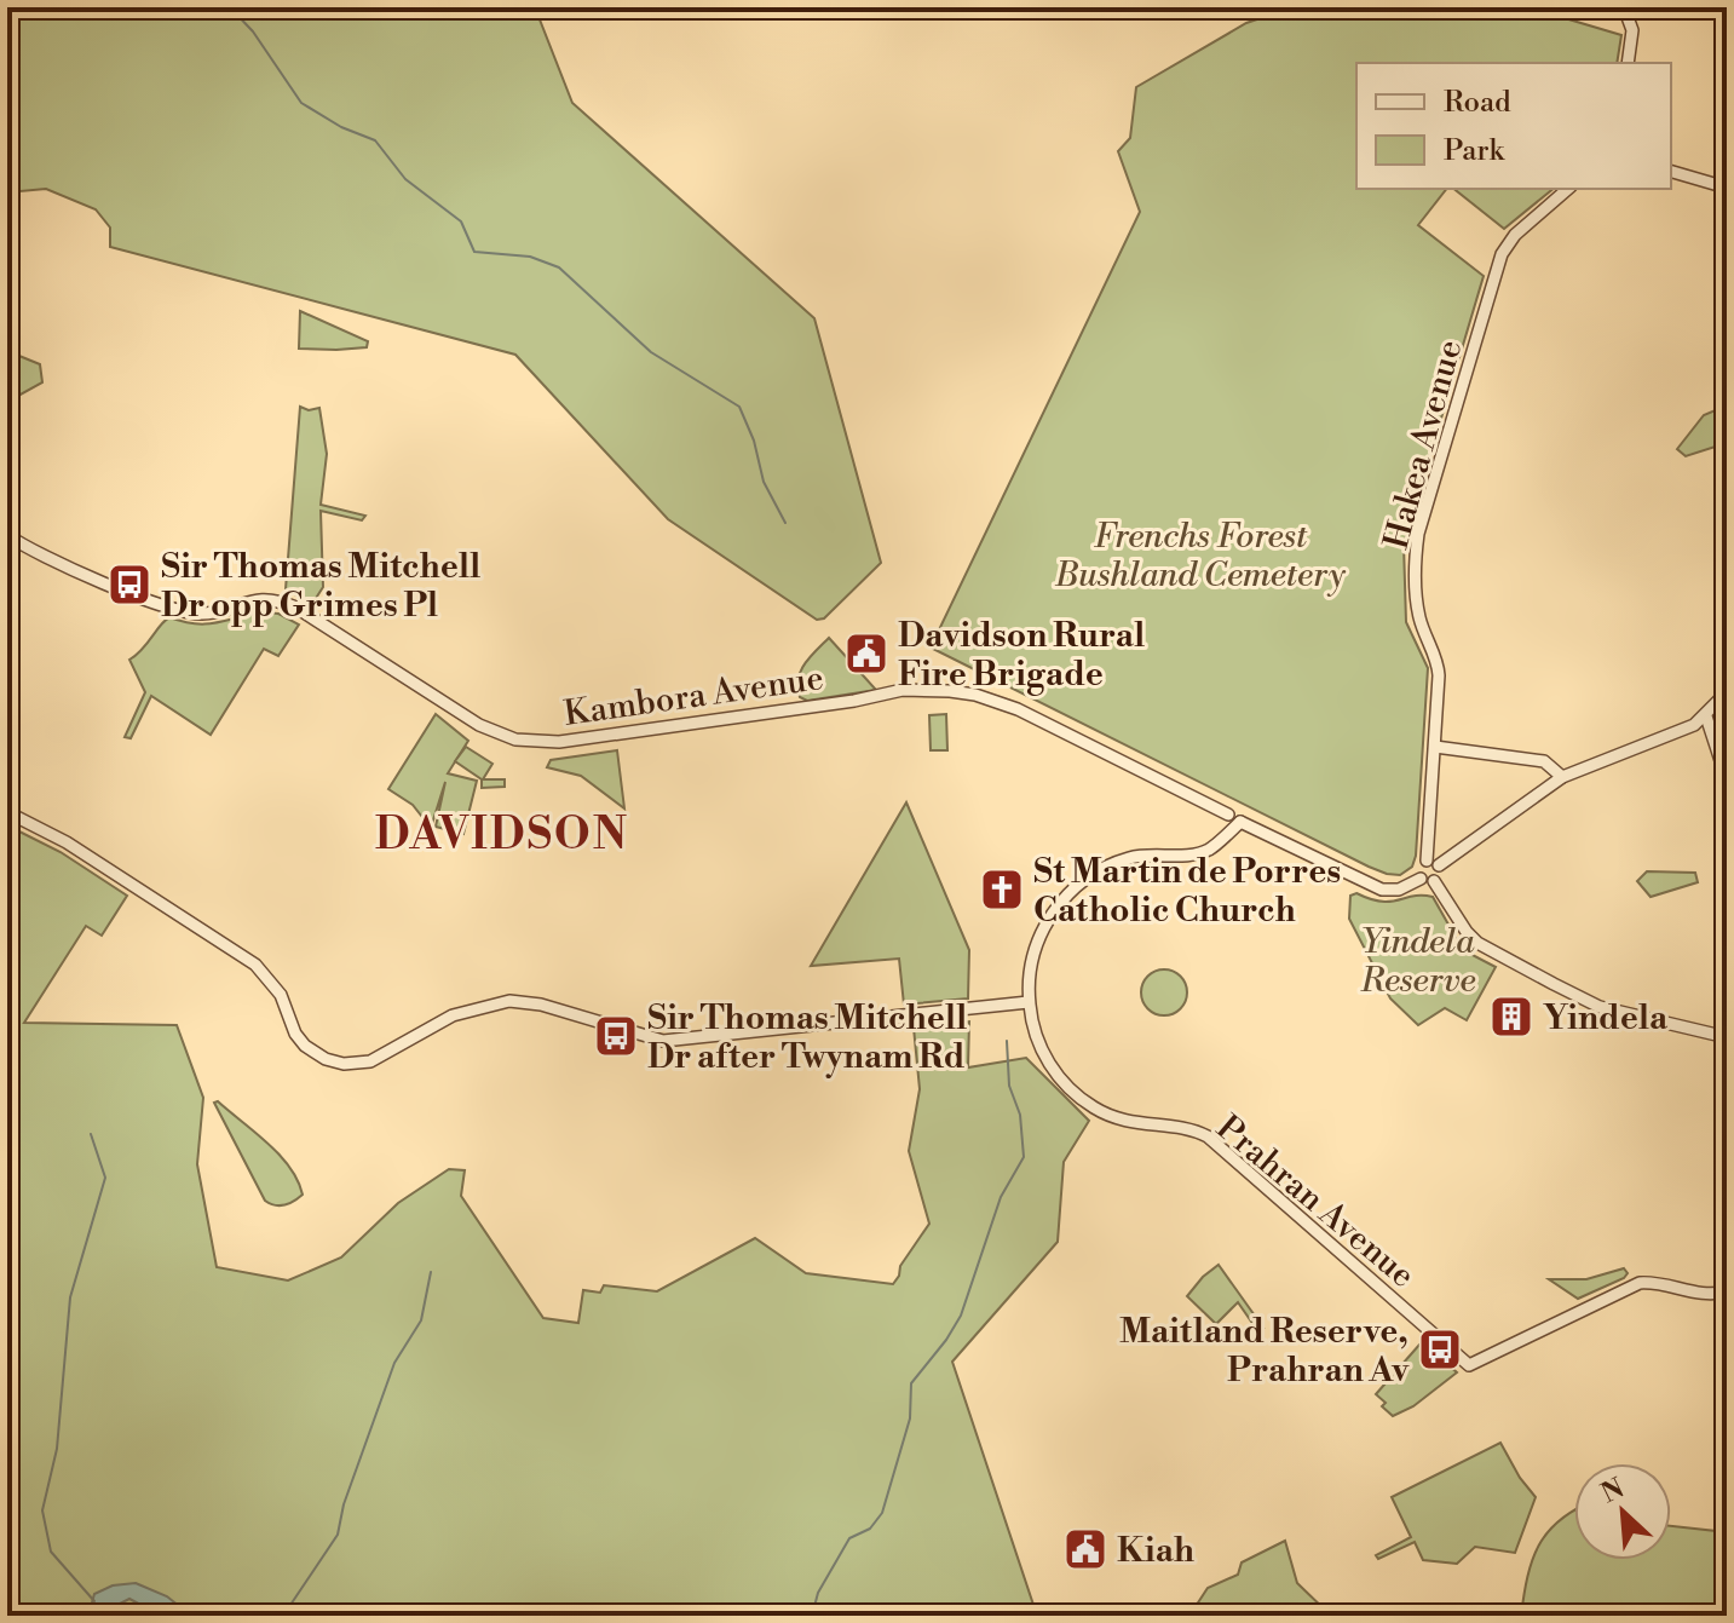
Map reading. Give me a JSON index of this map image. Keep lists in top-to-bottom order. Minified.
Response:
{"streets":{"street":["Hakea Avenue","Kambora Avenue","Prahran Avenue"]},"crossings":[["Hakea Avenue","Kambora Avenue"],["Kambora Avenue","Prahran Avenue"]],"districts":["DAVIDSON"],"parks":["Frenchs Forest Bushland Cemetery","Yindela Reserve"],"places":{"bus stop":["Sir Thomas Mitchell Dr opp Grimes Pl","Sir Thomas Mitchell Dr after Twynam Rd","Maitland Reserve, Prahran Av"],"public building":["Davidson Rural Fire Brigade","Kiah"],"church":["St Martin de Porres Catholic Church"],"building":["Yindela"]},"legend":["Road","Park"],"north":"top left"}
